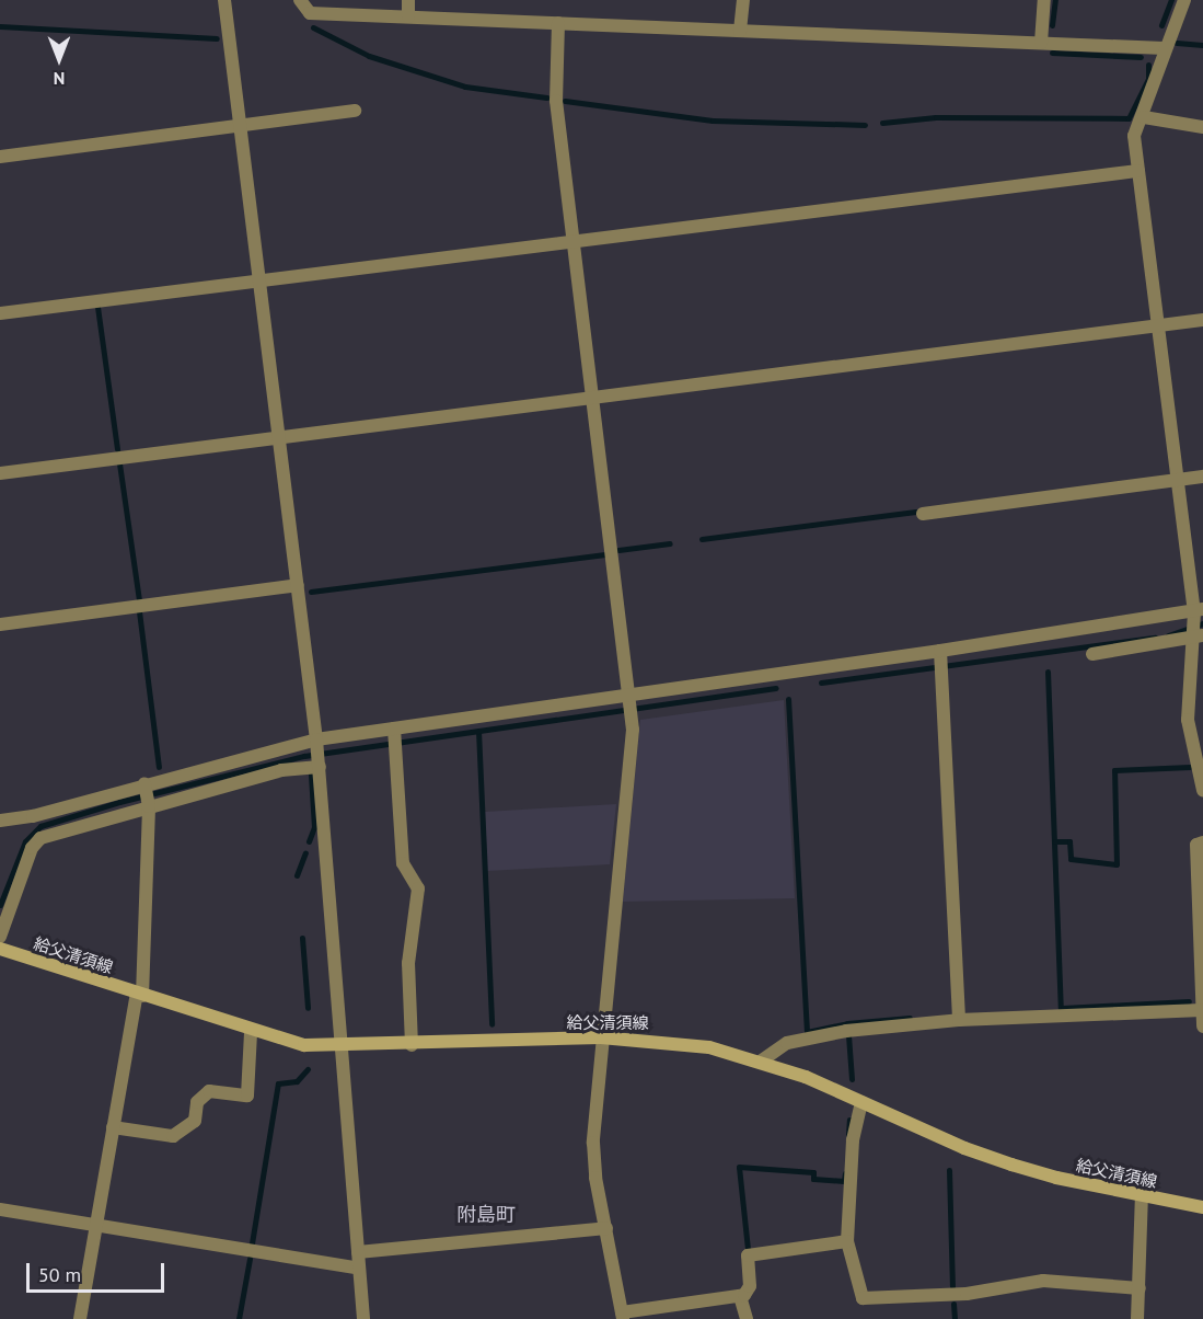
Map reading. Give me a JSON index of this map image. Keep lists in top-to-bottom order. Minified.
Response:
{"streets":{"main road":["給父清須線"]},"districts":["附島町"],"scale_bar":"50 m","north":"bottom"}
